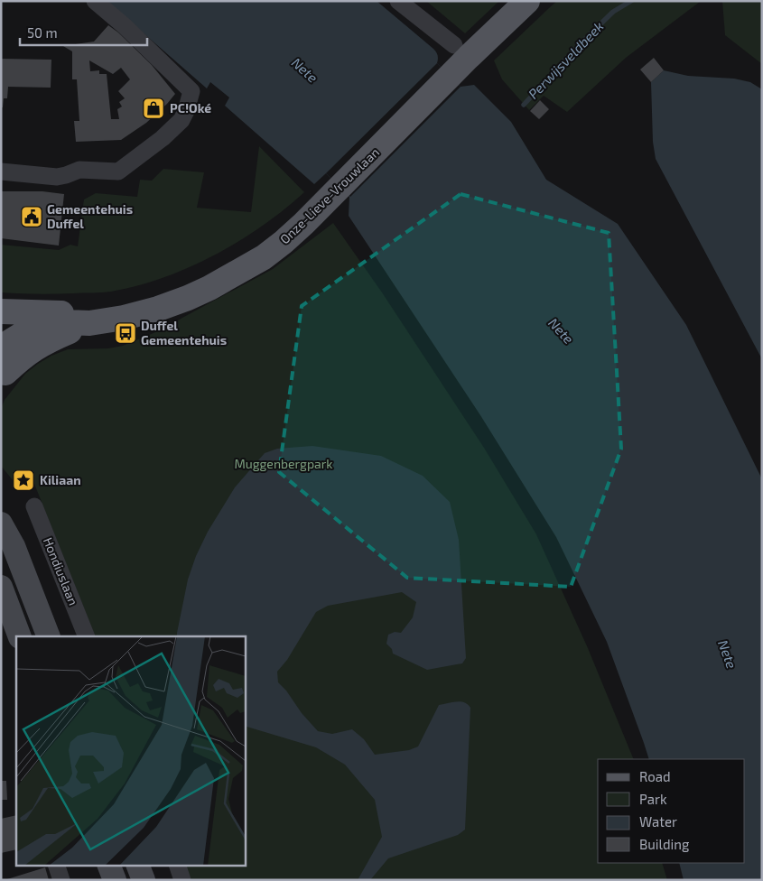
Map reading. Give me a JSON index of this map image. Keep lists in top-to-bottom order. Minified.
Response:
{"streets":{"main road":["Onze-Lieve-Vrouwlaan"],"street":["Hondiuslaan"]},"water":["Perwijsveldbeek","Nete"],"parks":["Muggenbergpark"],"places":{"shop":["PC!Oké"],"public building":["Gemeentehuis Duffel"],"bus stop":["Duffel Gemeentehuis"],"place":["Kiliaan"]},"legend":["Road","Park","Water","Building"],"scale_bar":"50 m"}
